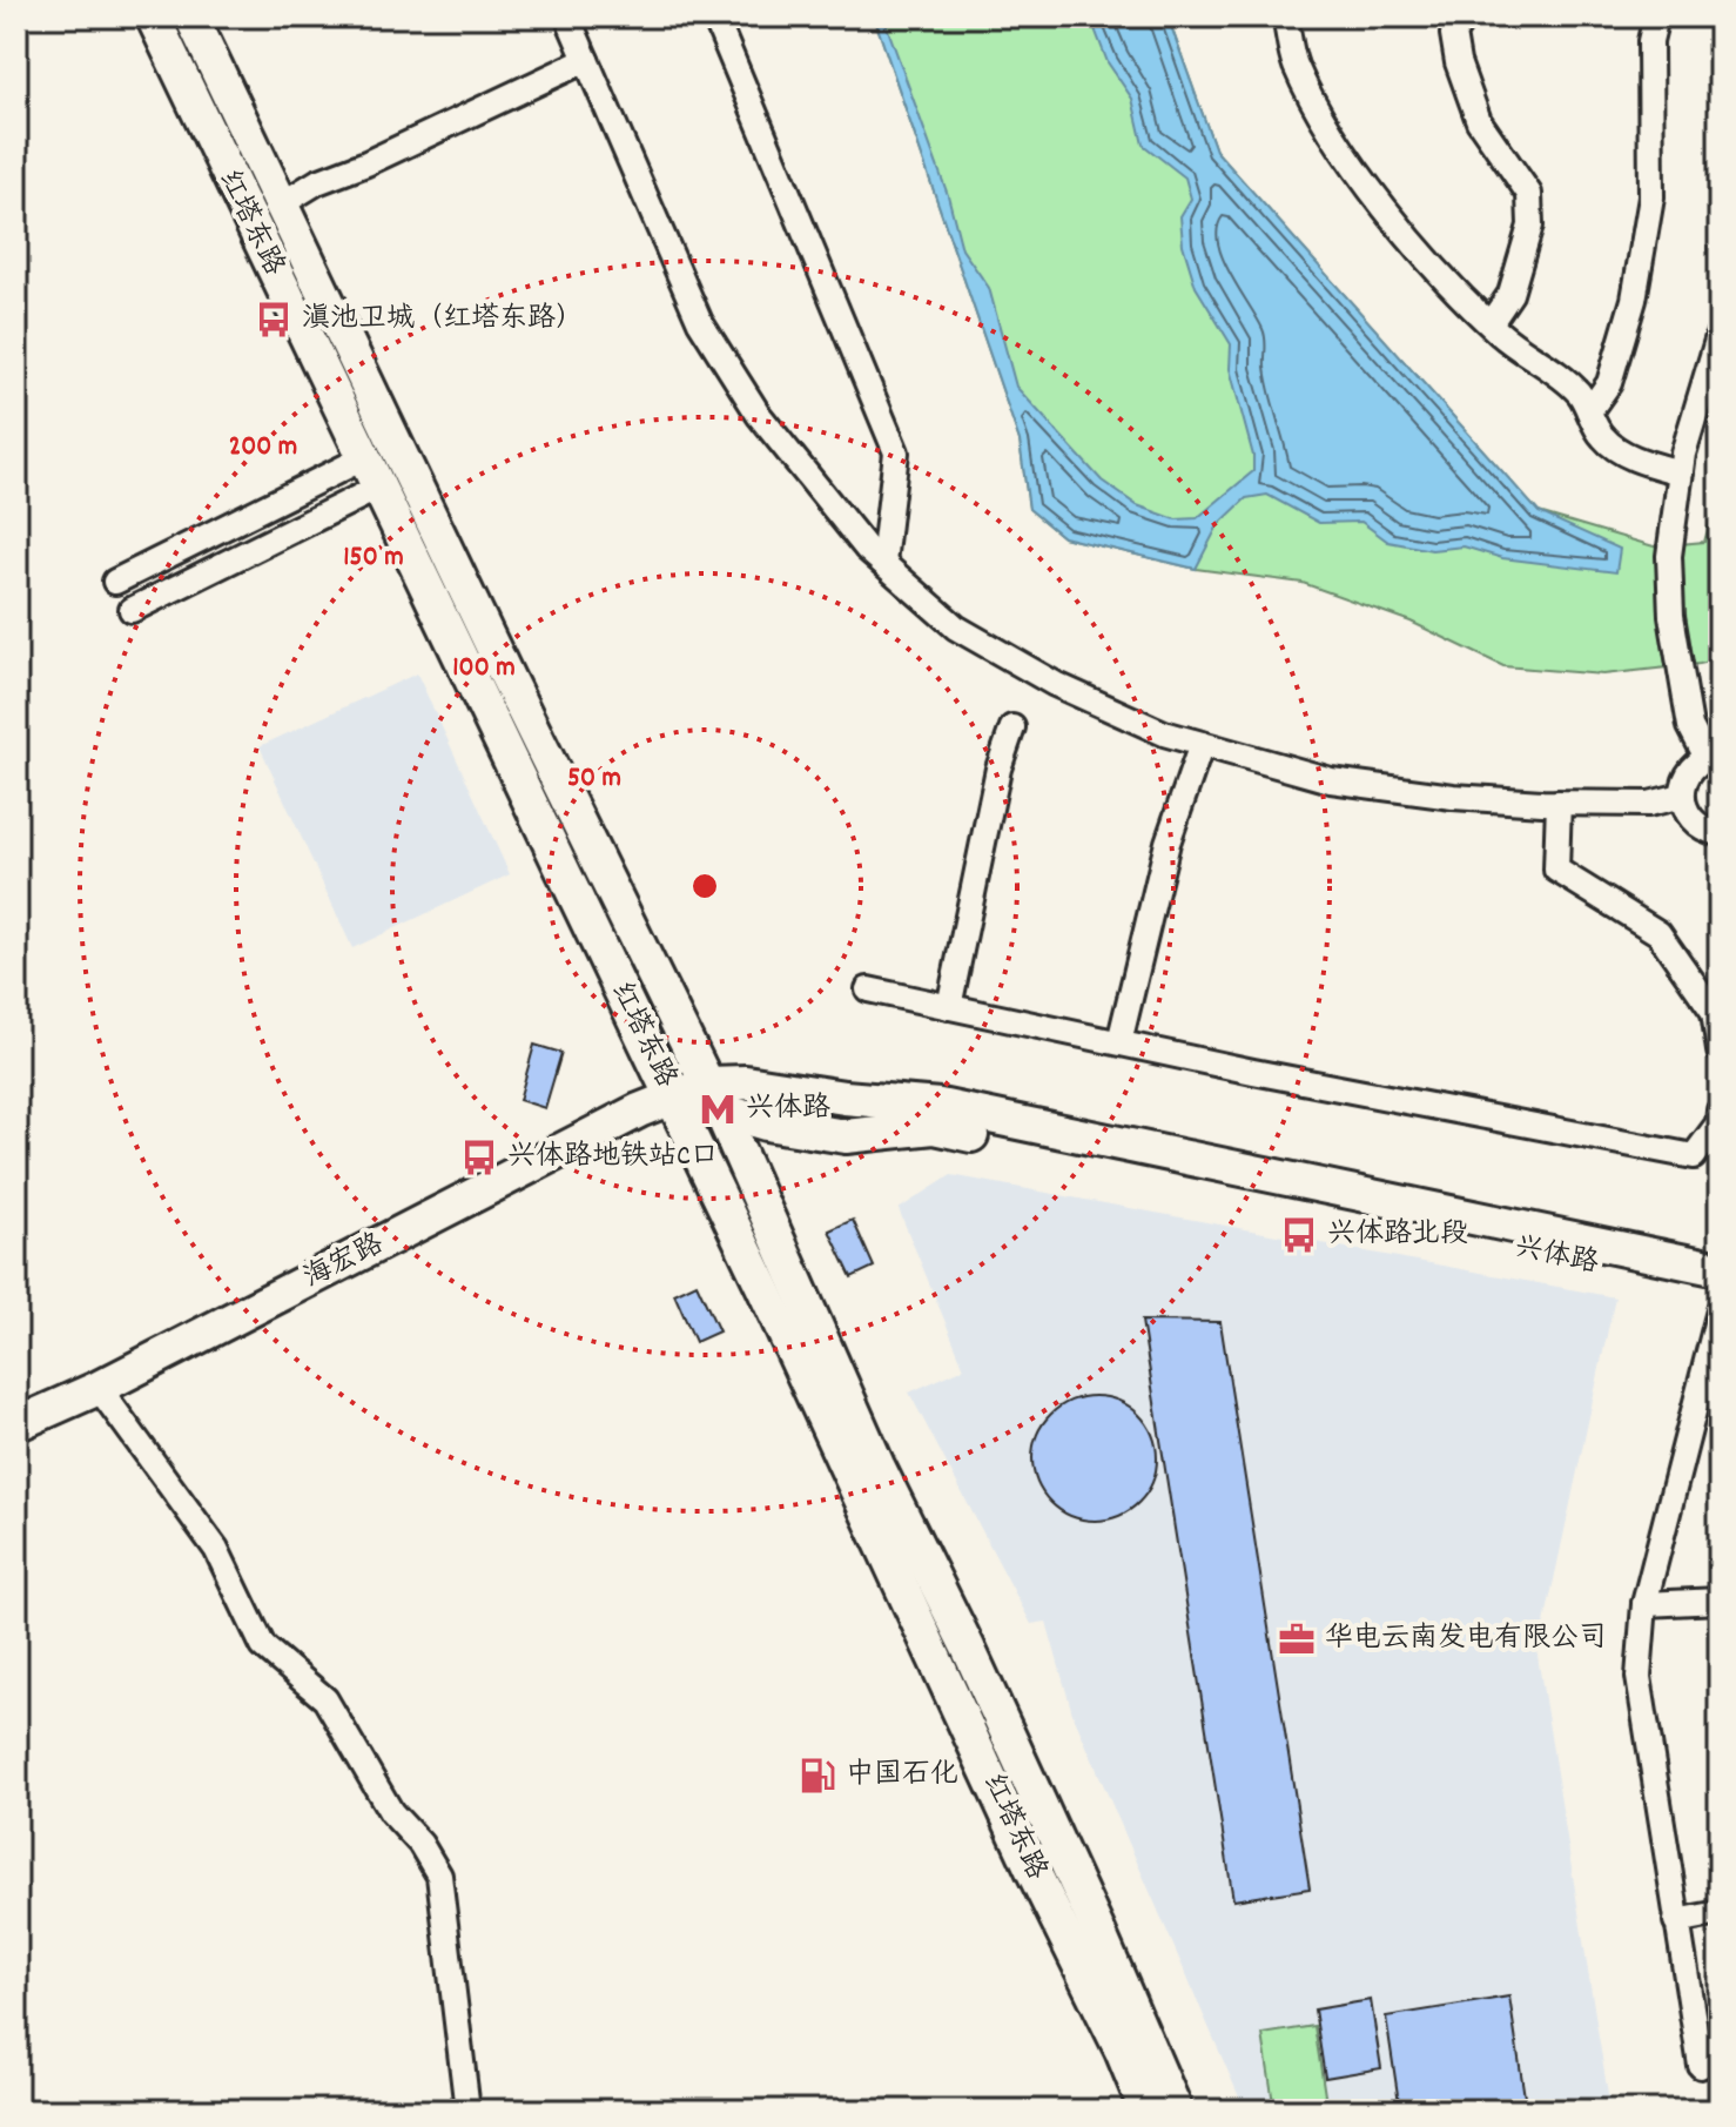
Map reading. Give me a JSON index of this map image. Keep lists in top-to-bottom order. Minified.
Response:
{"streets":{"main road":["红塔东路","兴体路","海宏路"]},"crossings":[["红塔东路","兴体路"],["红塔东路","海宏路"]],"places":{"bus stop":["滇池卫城（红塔东路）","兴体路地铁站C口","兴体路北段"],"metro station":["兴体路"],"office":["华电云南发电有限公司"],"fuel station":["中国石化"]},"rings":["200 m","150 m","100 m","50 m"]}
